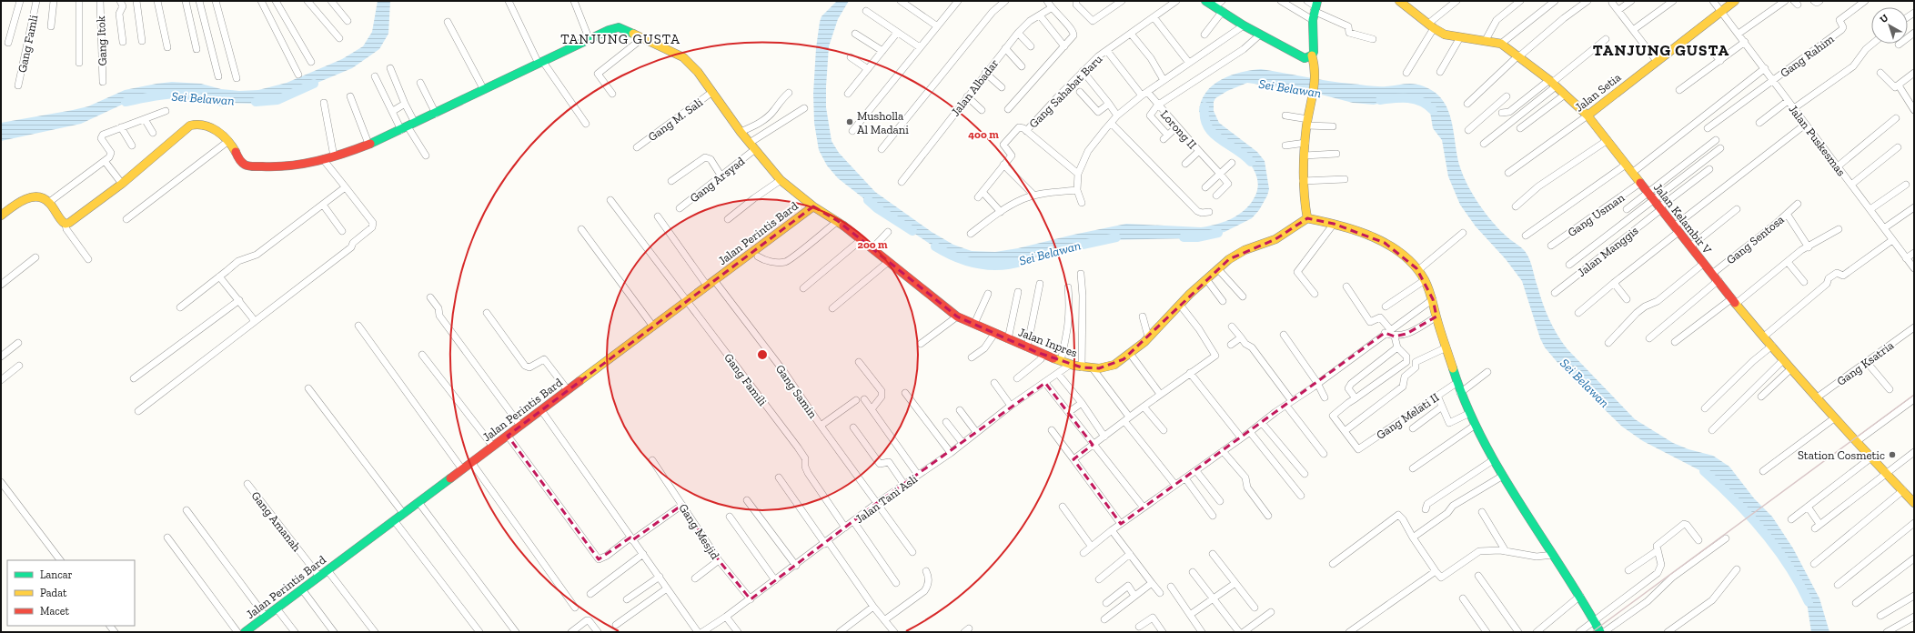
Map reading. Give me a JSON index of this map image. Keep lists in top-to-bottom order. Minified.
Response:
{"streets":{"street":["Gang Itok","Gang Famli","Gang Rahim","Jalan Albadar","Gang Sahabat Baru","Jalan Setia","Gang M. Sali","Lorong II","Jalan Puskesmas","Gang Arsyad","Gang Usman","Jalan Kelambir V","Jalan Perintis Bard","Gang Sentosa","Jalan Manggis","Jalan Inpres","Gang Ksatria","Gang Famili","Gang Samin","Gang Melati II","Jalan Tani Asli","Gang Amanah","Gang Mesjid"]},"crossings":[["Gang Rahim","Jalan Puskesmas"],["Gang Sahabat Baru","Lorong II"],["Jalan Setia","Jalan Puskesmas"],["Jalan Setia","Jalan Kelambir V"],["Gang M. Sali","Jalan Inpres"],["Gang Arsyad","Jalan Inpres"],["Gang Usman","Jalan Kelambir V"],["Jalan Kelambir V","Gang Sentosa"],["Jalan Kelambir V","Jalan Manggis"],["Jalan Kelambir V","Gang Ksatria"],["Jalan Perintis Bard","Jalan Inpres"],["Jalan Perintis Bard","Gang Famili"],["Jalan Perintis Bard","Gang Samin"],["Jalan Perintis Bard","Gang Amanah"],["Jalan Inpres","Jalan Tani Asli"],["Gang Famili","Jalan Tani Asli"],["Gang Samin","Jalan Tani Asli"],["Jalan Tani Asli","Gang Mesjid"]],"districts":["TANJUNG GUSTA","TANJUNG GUSTA"],"water":["Sei Belawan"],"places":["Musholla Al Madani","Station Cosmetic"],"legend":["Lancar","Padat","Macet"],"north":"top left","rings":["400 m","200 m"]}
